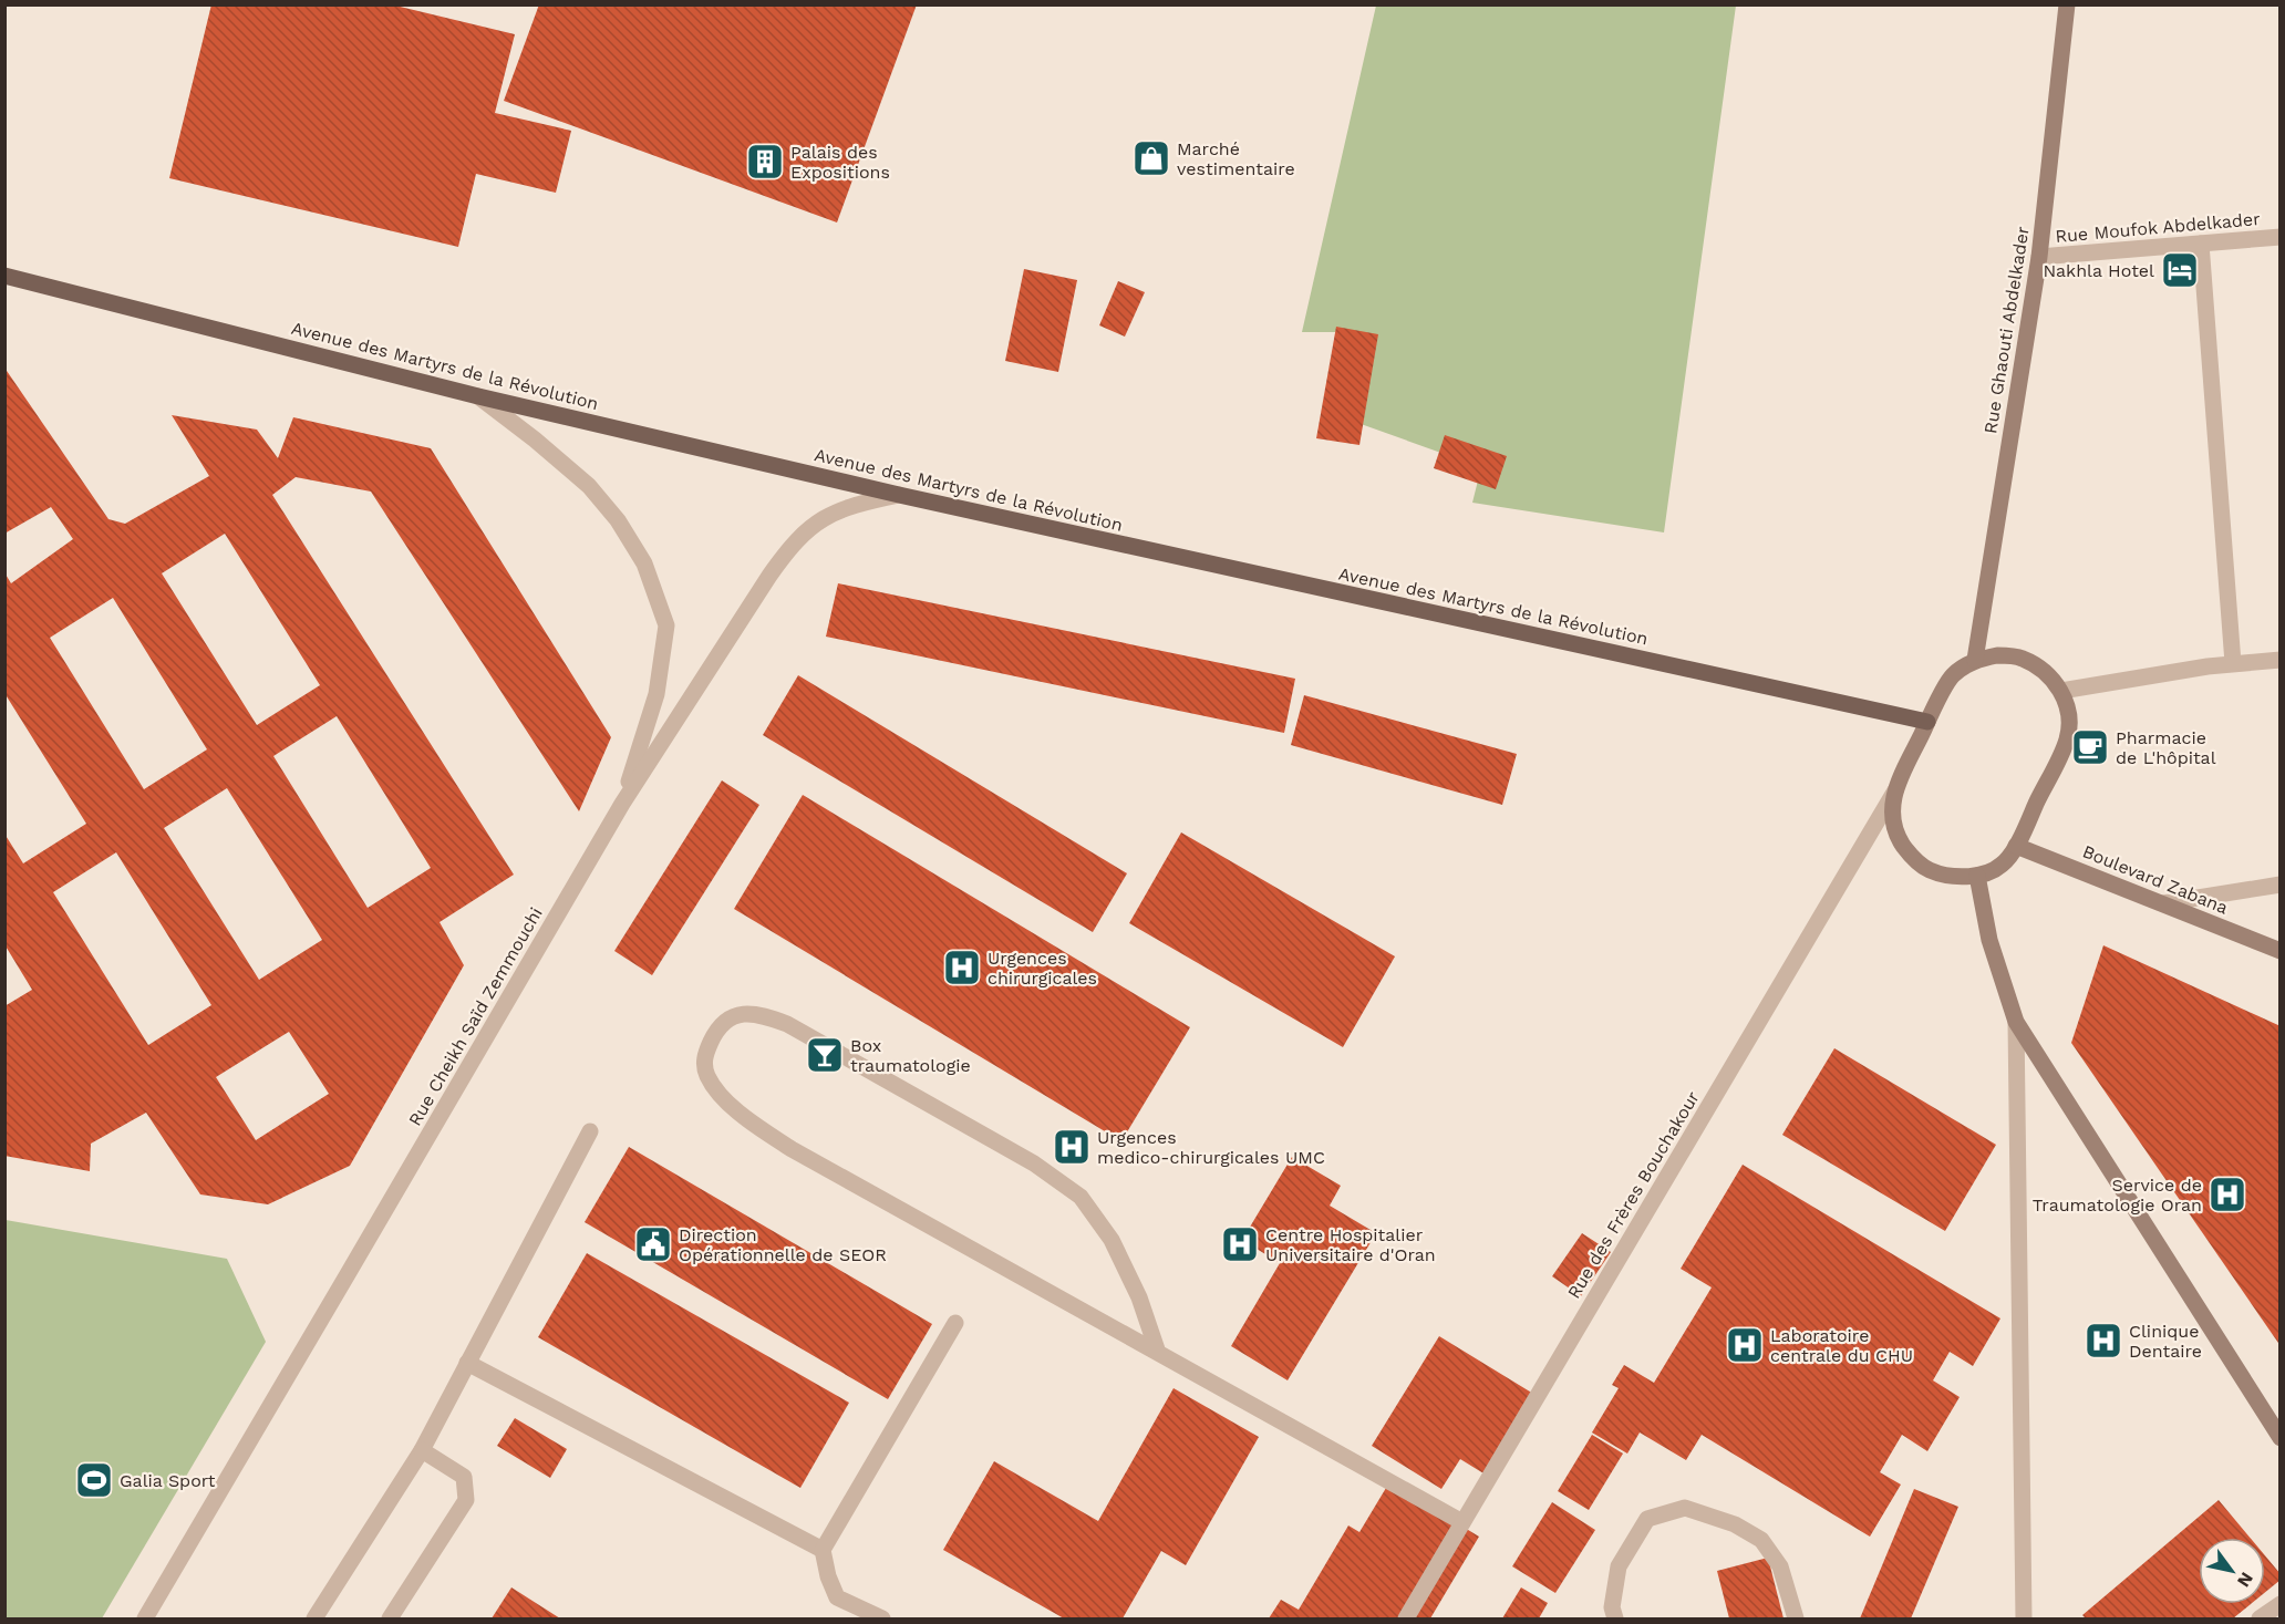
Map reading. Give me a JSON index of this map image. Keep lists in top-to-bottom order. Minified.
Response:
{"streets":{"main road":["Rue Ghaouti Abdelkader","Avenue des Martyrs de la Révolution","Boulevard Zabana"],"street":["Rue Moufok Abdelkader","Rue Cheikh Saïd Zemmouchi","Rue des Frères Bouchakour"]},"crossings":[["Rue Moufok Abdelkader","Rue Ghaouti Abdelkader"],["Rue Ghaouti Abdelkader","Avenue des Martyrs de la Révolution"],["Rue Ghaouti Abdelkader","Boulevard Zabana"],["Rue Ghaouti Abdelkader","Rue des Frères Bouchakour"],["Avenue des Martyrs de la Révolution","Boulevard Zabana"],["Avenue des Martyrs de la Révolution","Rue Cheikh Saïd Zemmouchi"],["Avenue des Martyrs de la Révolution","Rue des Frères Bouchakour"],["Boulevard Zabana","Rue des Frères Bouchakour"]],"places":{"shop":["Marché vestimentaire"],"building":["Palais des Expositions"],"hotel":["Nakhla Hotel"],"cafe":["Pharmacie de L'hôpital"],"hospital":["Urgences chirurgicales","Urgences medico-chirurgicales UMC","Service de Traumatologie Oran","Centre Hospitalier Universitaire d'Oran","Clinique Dentaire","Laboratoire centrale du CHU"],"bar":["Box traumatologie"],"public building":["Direction Opérationnelle de SEOR"],"sports":["Galia Sport"]},"north":"bottom right"}
